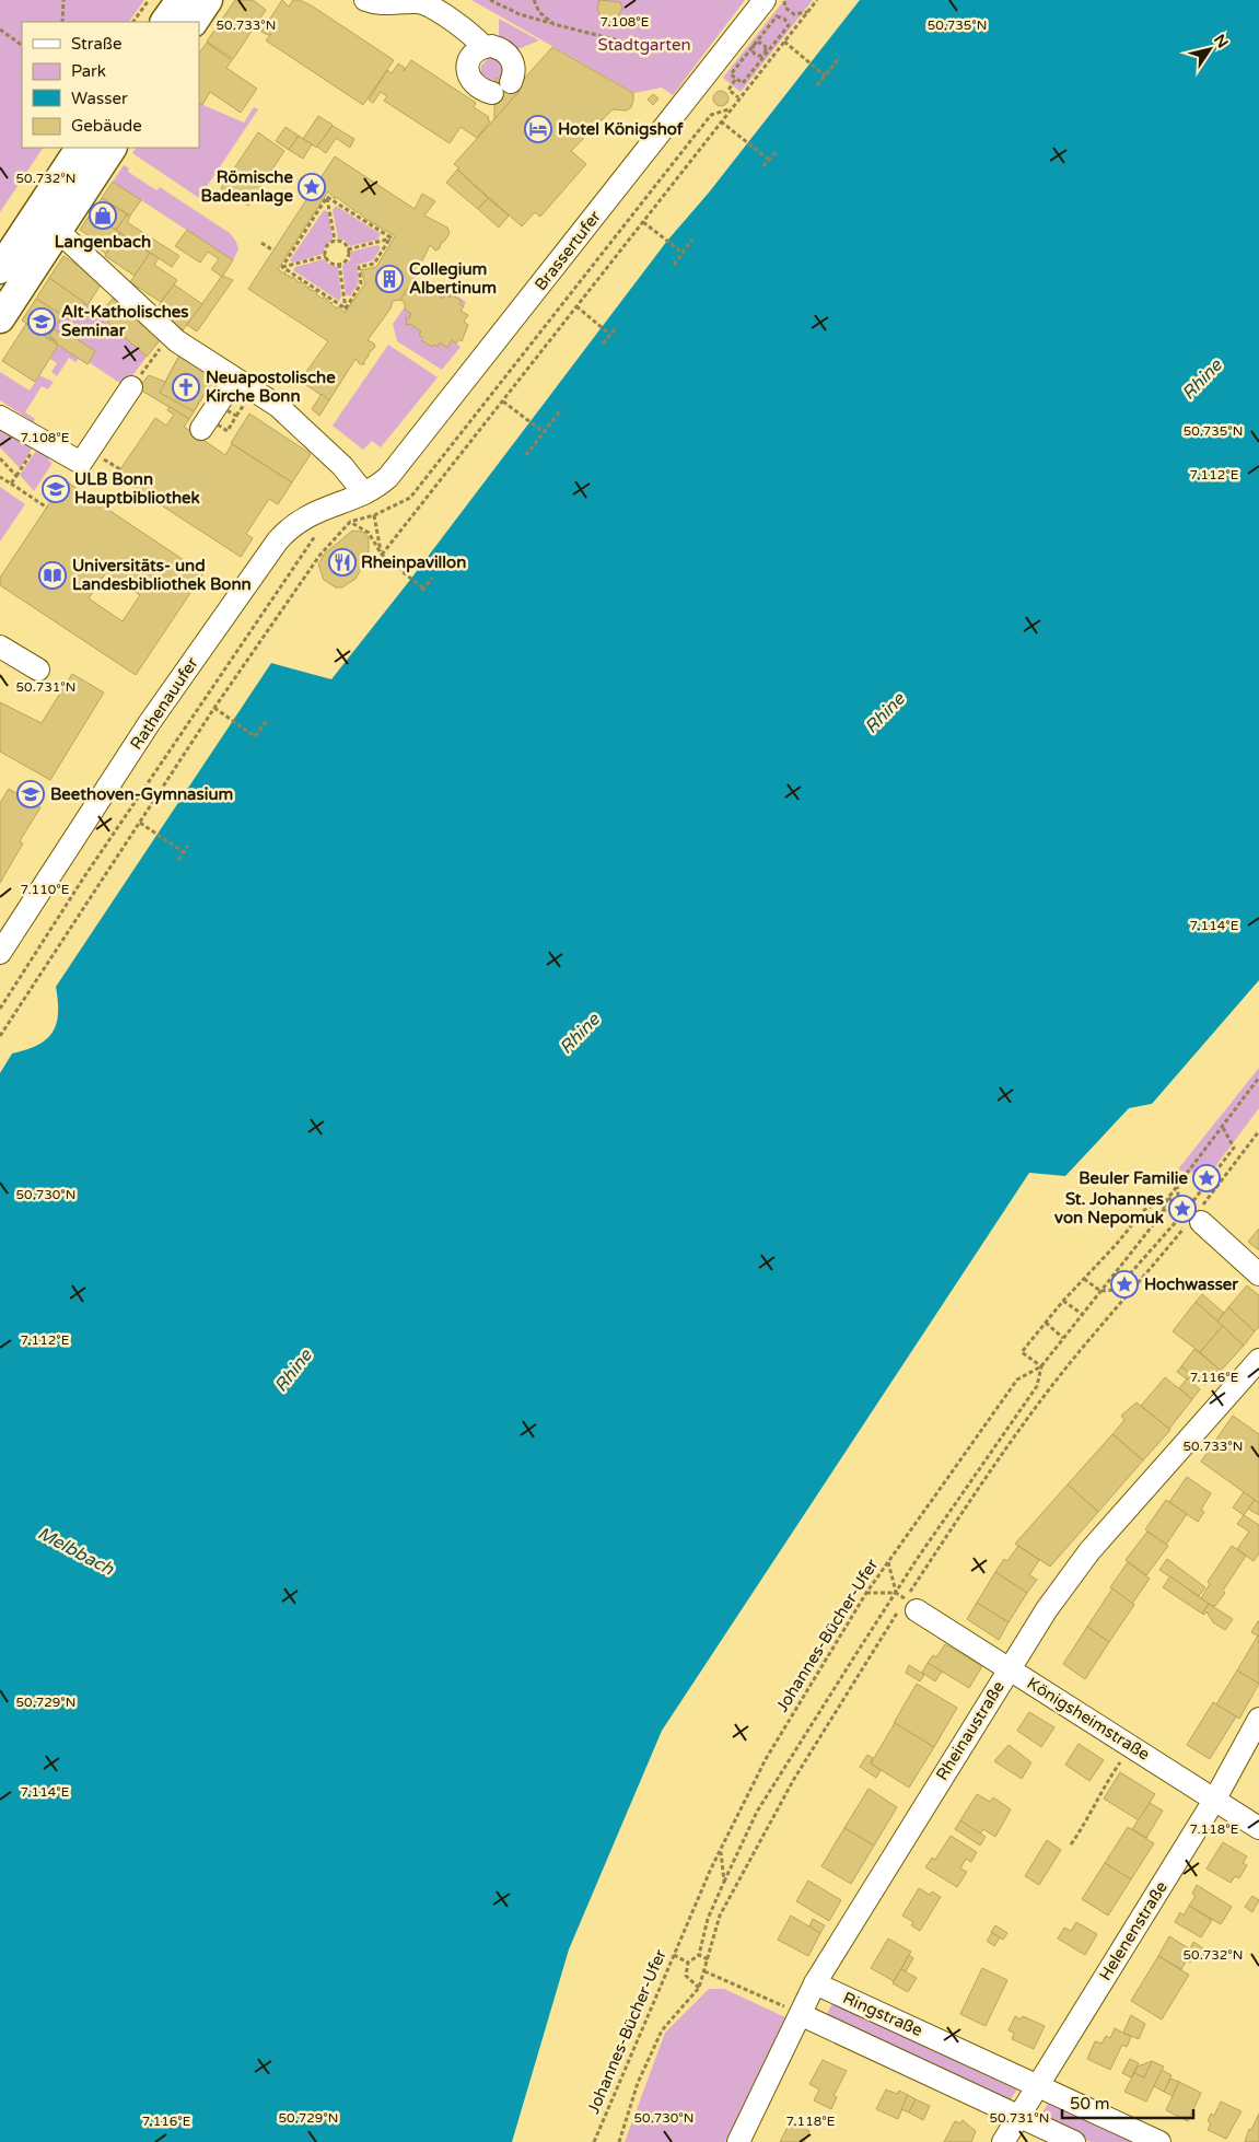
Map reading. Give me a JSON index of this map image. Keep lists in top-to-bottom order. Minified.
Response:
{"streets":{"street":["Brassertufer","Rathenauufer","Königsheimstraße","Rheinaustraße","Helenenstraße","Ringstraße"],"path":["Johannes-Bücher-Ufer"]},"crossings":[["Brassertufer","Rathenauufer"],["Königsheimstraße","Rheinaustraße"],["Königsheimstraße","Helenenstraße"],["Rheinaustraße","Ringstraße"],["Helenenstraße","Ringstraße"]],"water":["Rhine","Melbbach"],"parks":["Stadtgarten"],"places":{"hotel":["Hotel Königshof"],"place":["Römische Badeanlage","Beuler Familie","St. Johannes von Nepomuk","Hochwasser"],"shop":["Langenbach"],"building":["Collegium Albertinum"],"school or university":["Alt-Katholisches Seminar","ULB Bonn Hauptbibliothek","Beethoven-Gymnasium"],"church":["Neuapostolische Kirche Bonn"],"restaurant":["Rheinpavillon"],"library":["Universitäts- und Landesbibliothek Bonn"]},"legend":["Straße","Park","Wasser","Gebäude"],"scale_bar":"50 m","north":"top right","coordinates":["7.108°E","50.733°N","50.735°N","50.732°N","7.112°E","50.731°N","7.110°E","7.114°E","50.730°N","7.116°E","50.729°N","7.118°E"]}
